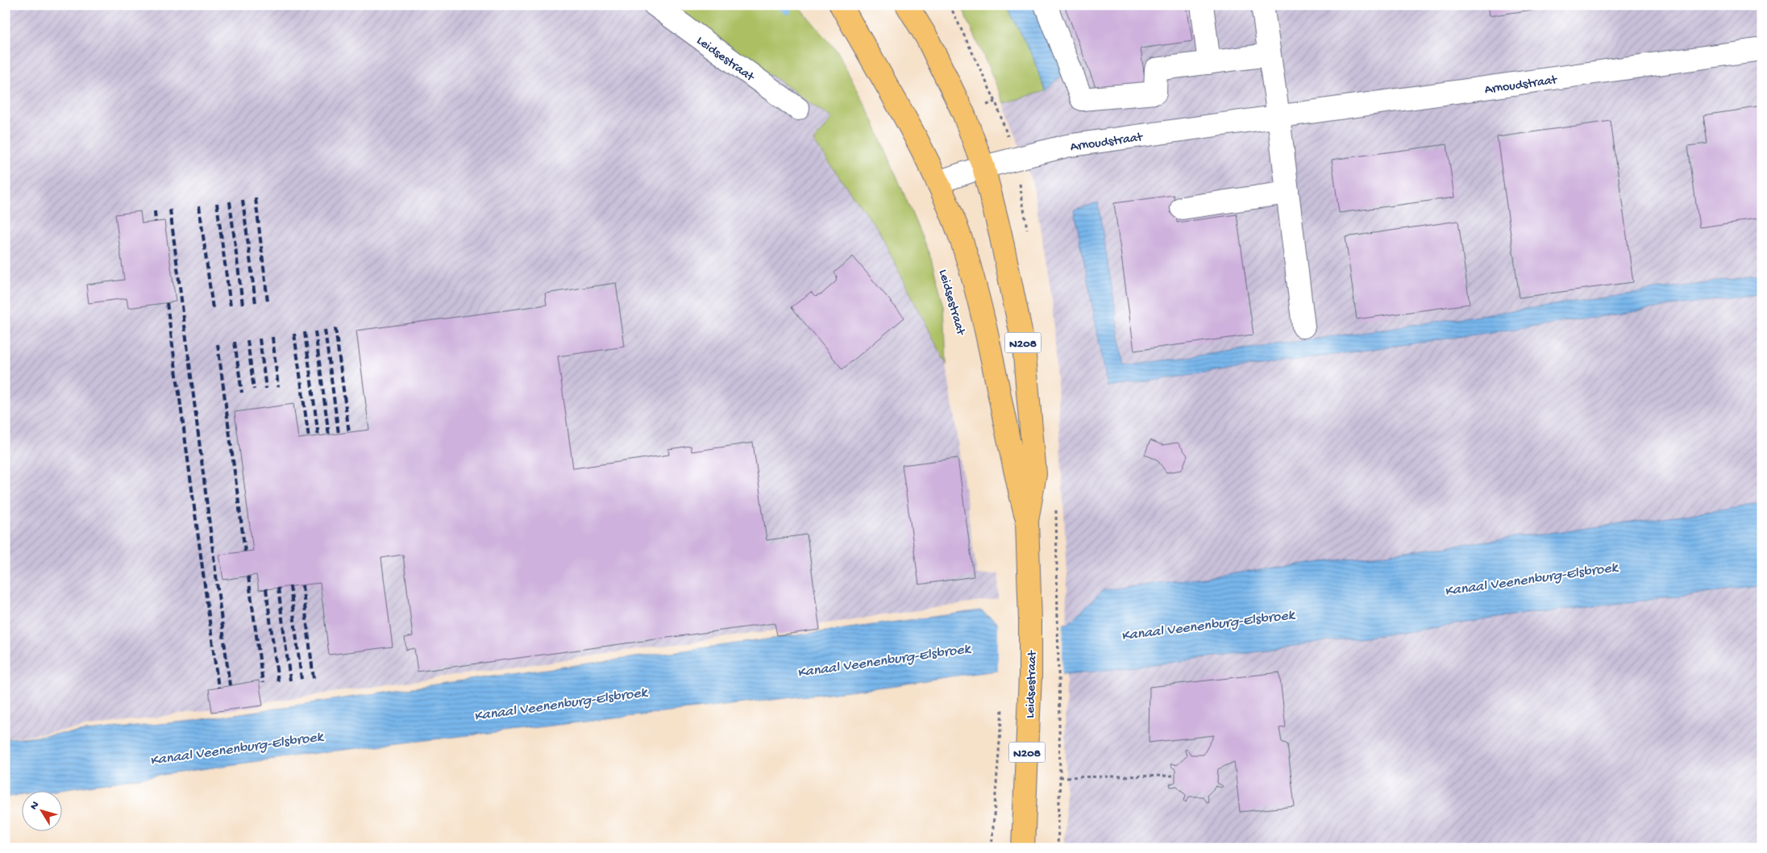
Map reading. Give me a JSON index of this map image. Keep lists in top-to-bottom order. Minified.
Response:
{"streets":{"main road":["Leidsestraat","N208"],"street":["Arnoudstraat"]},"crossings":[["Leidsestraat","Arnoudstraat"]],"water":["Kanaal Veenenburg-Elsbroek"],"north":"top left"}
